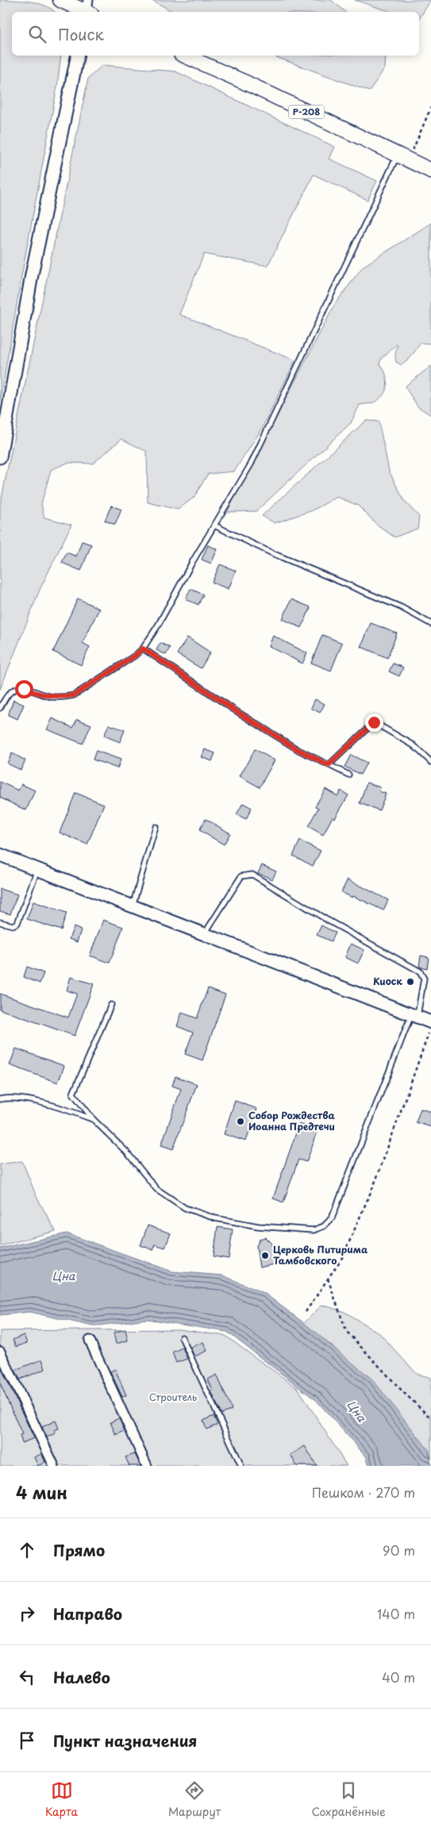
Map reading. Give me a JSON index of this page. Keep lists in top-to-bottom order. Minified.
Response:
{"streets":{"main road":["Р-208"]},"water":["Цна"],"parks":["Строитель"],"places":["Киоск","Собор Рождества Иоанна Предтечи","Церковь Питирима Тамбовского"],"page":{"search":"Поиск","heading":["4 мин","Пешком · 270 m"],"list":[["Прямо","90 m"],["Направо","140 m"],["Налево","40 m"],"Пункт назначения"],"nav":["Карта","Маршрут","Сохранённые"]}}
